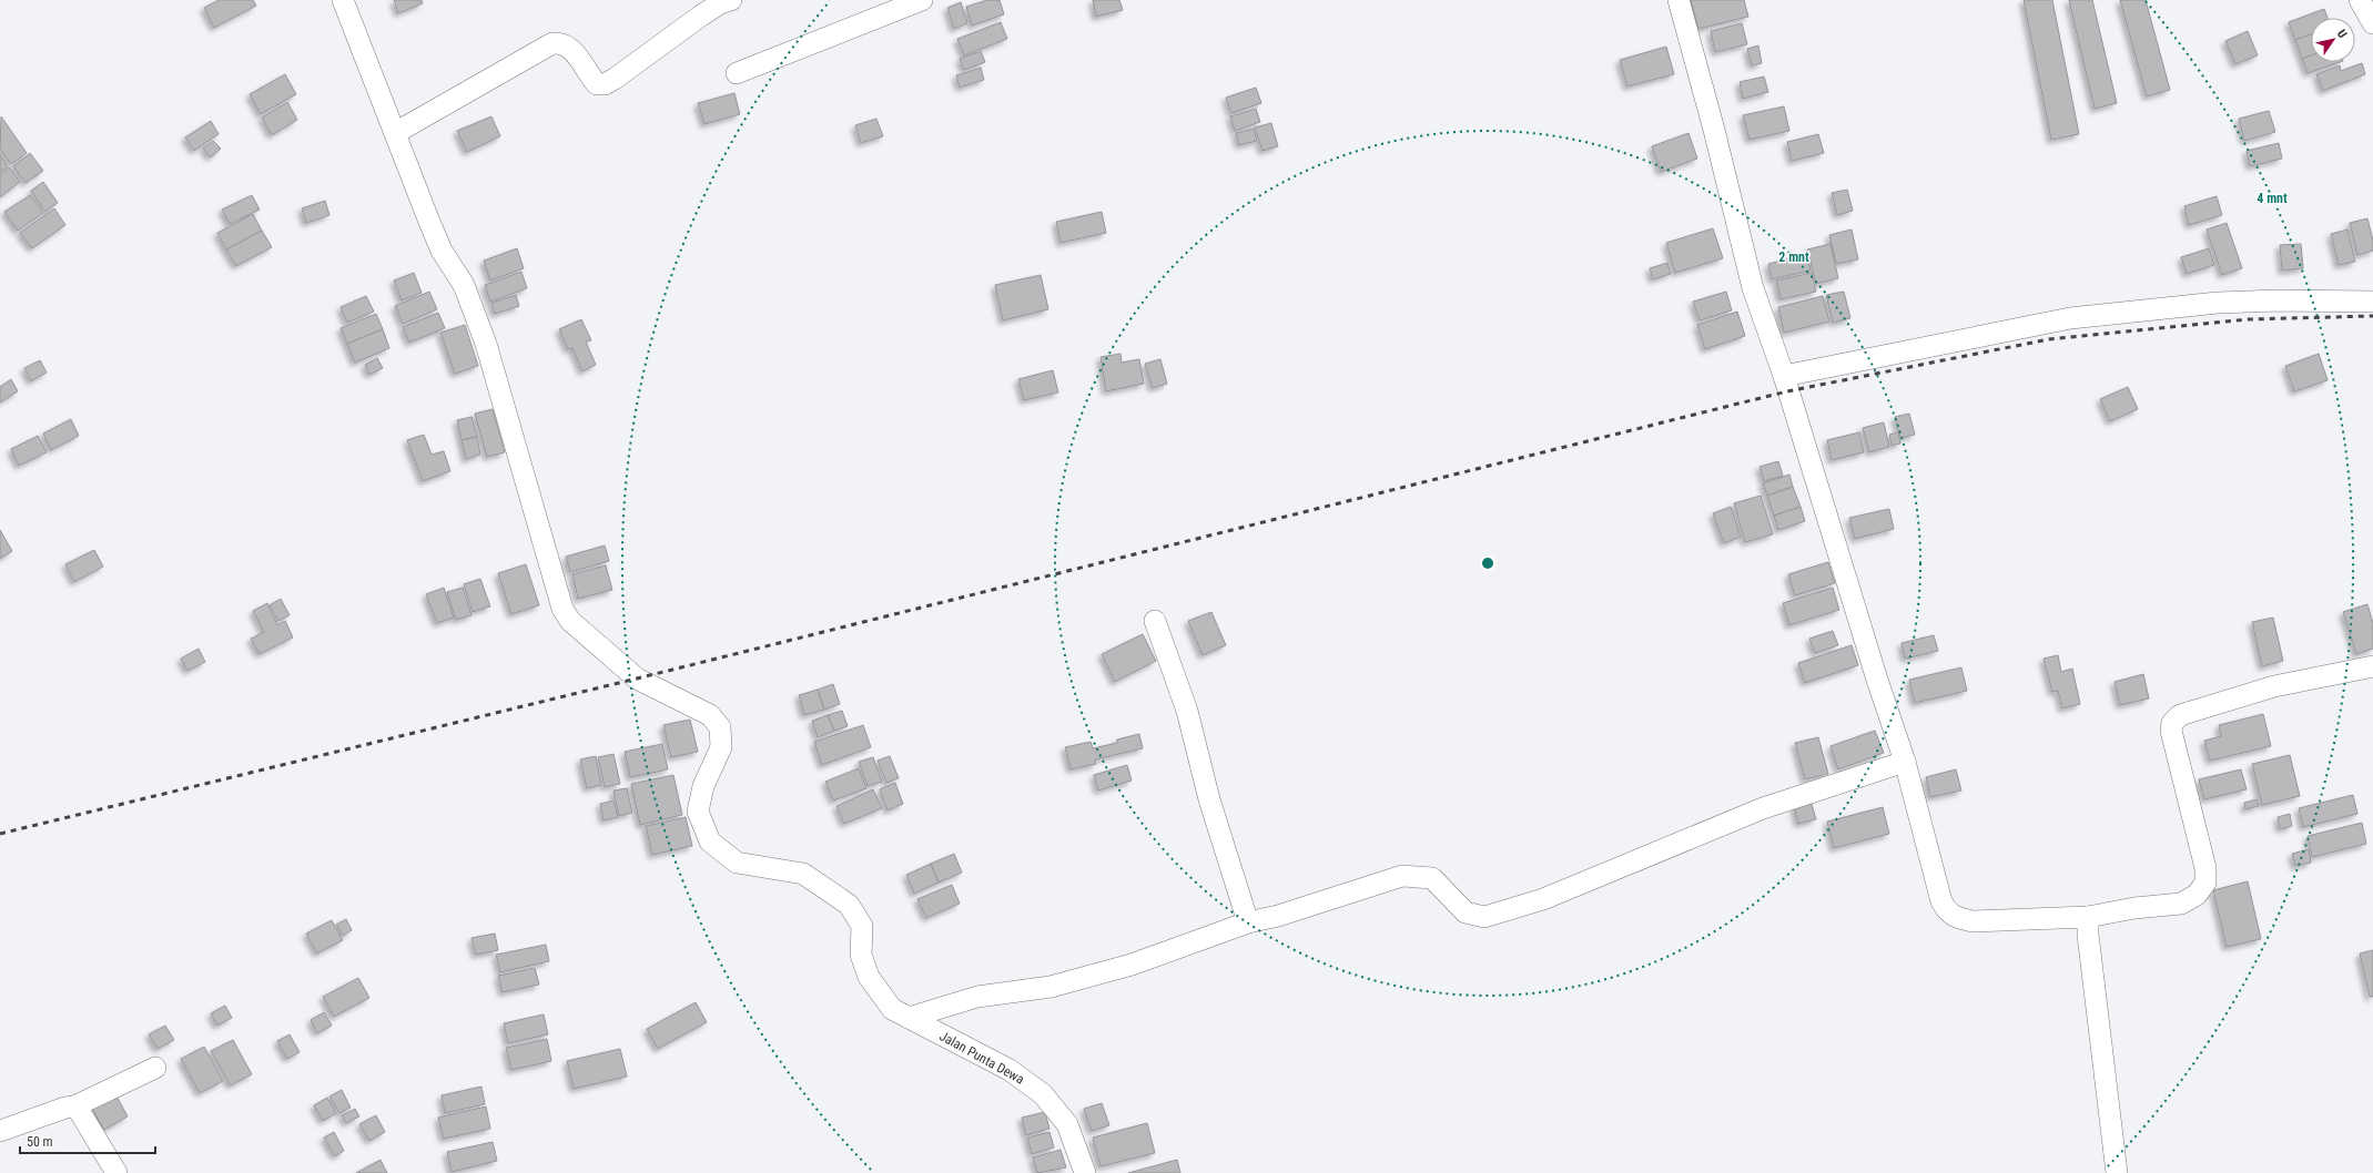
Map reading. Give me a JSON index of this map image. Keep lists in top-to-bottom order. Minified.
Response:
{"streets":{"street":["Jalan Punta Dewa"]},"scale_bar":"50 m","north":"top right","rings":["4 mnt","2 mnt"]}
